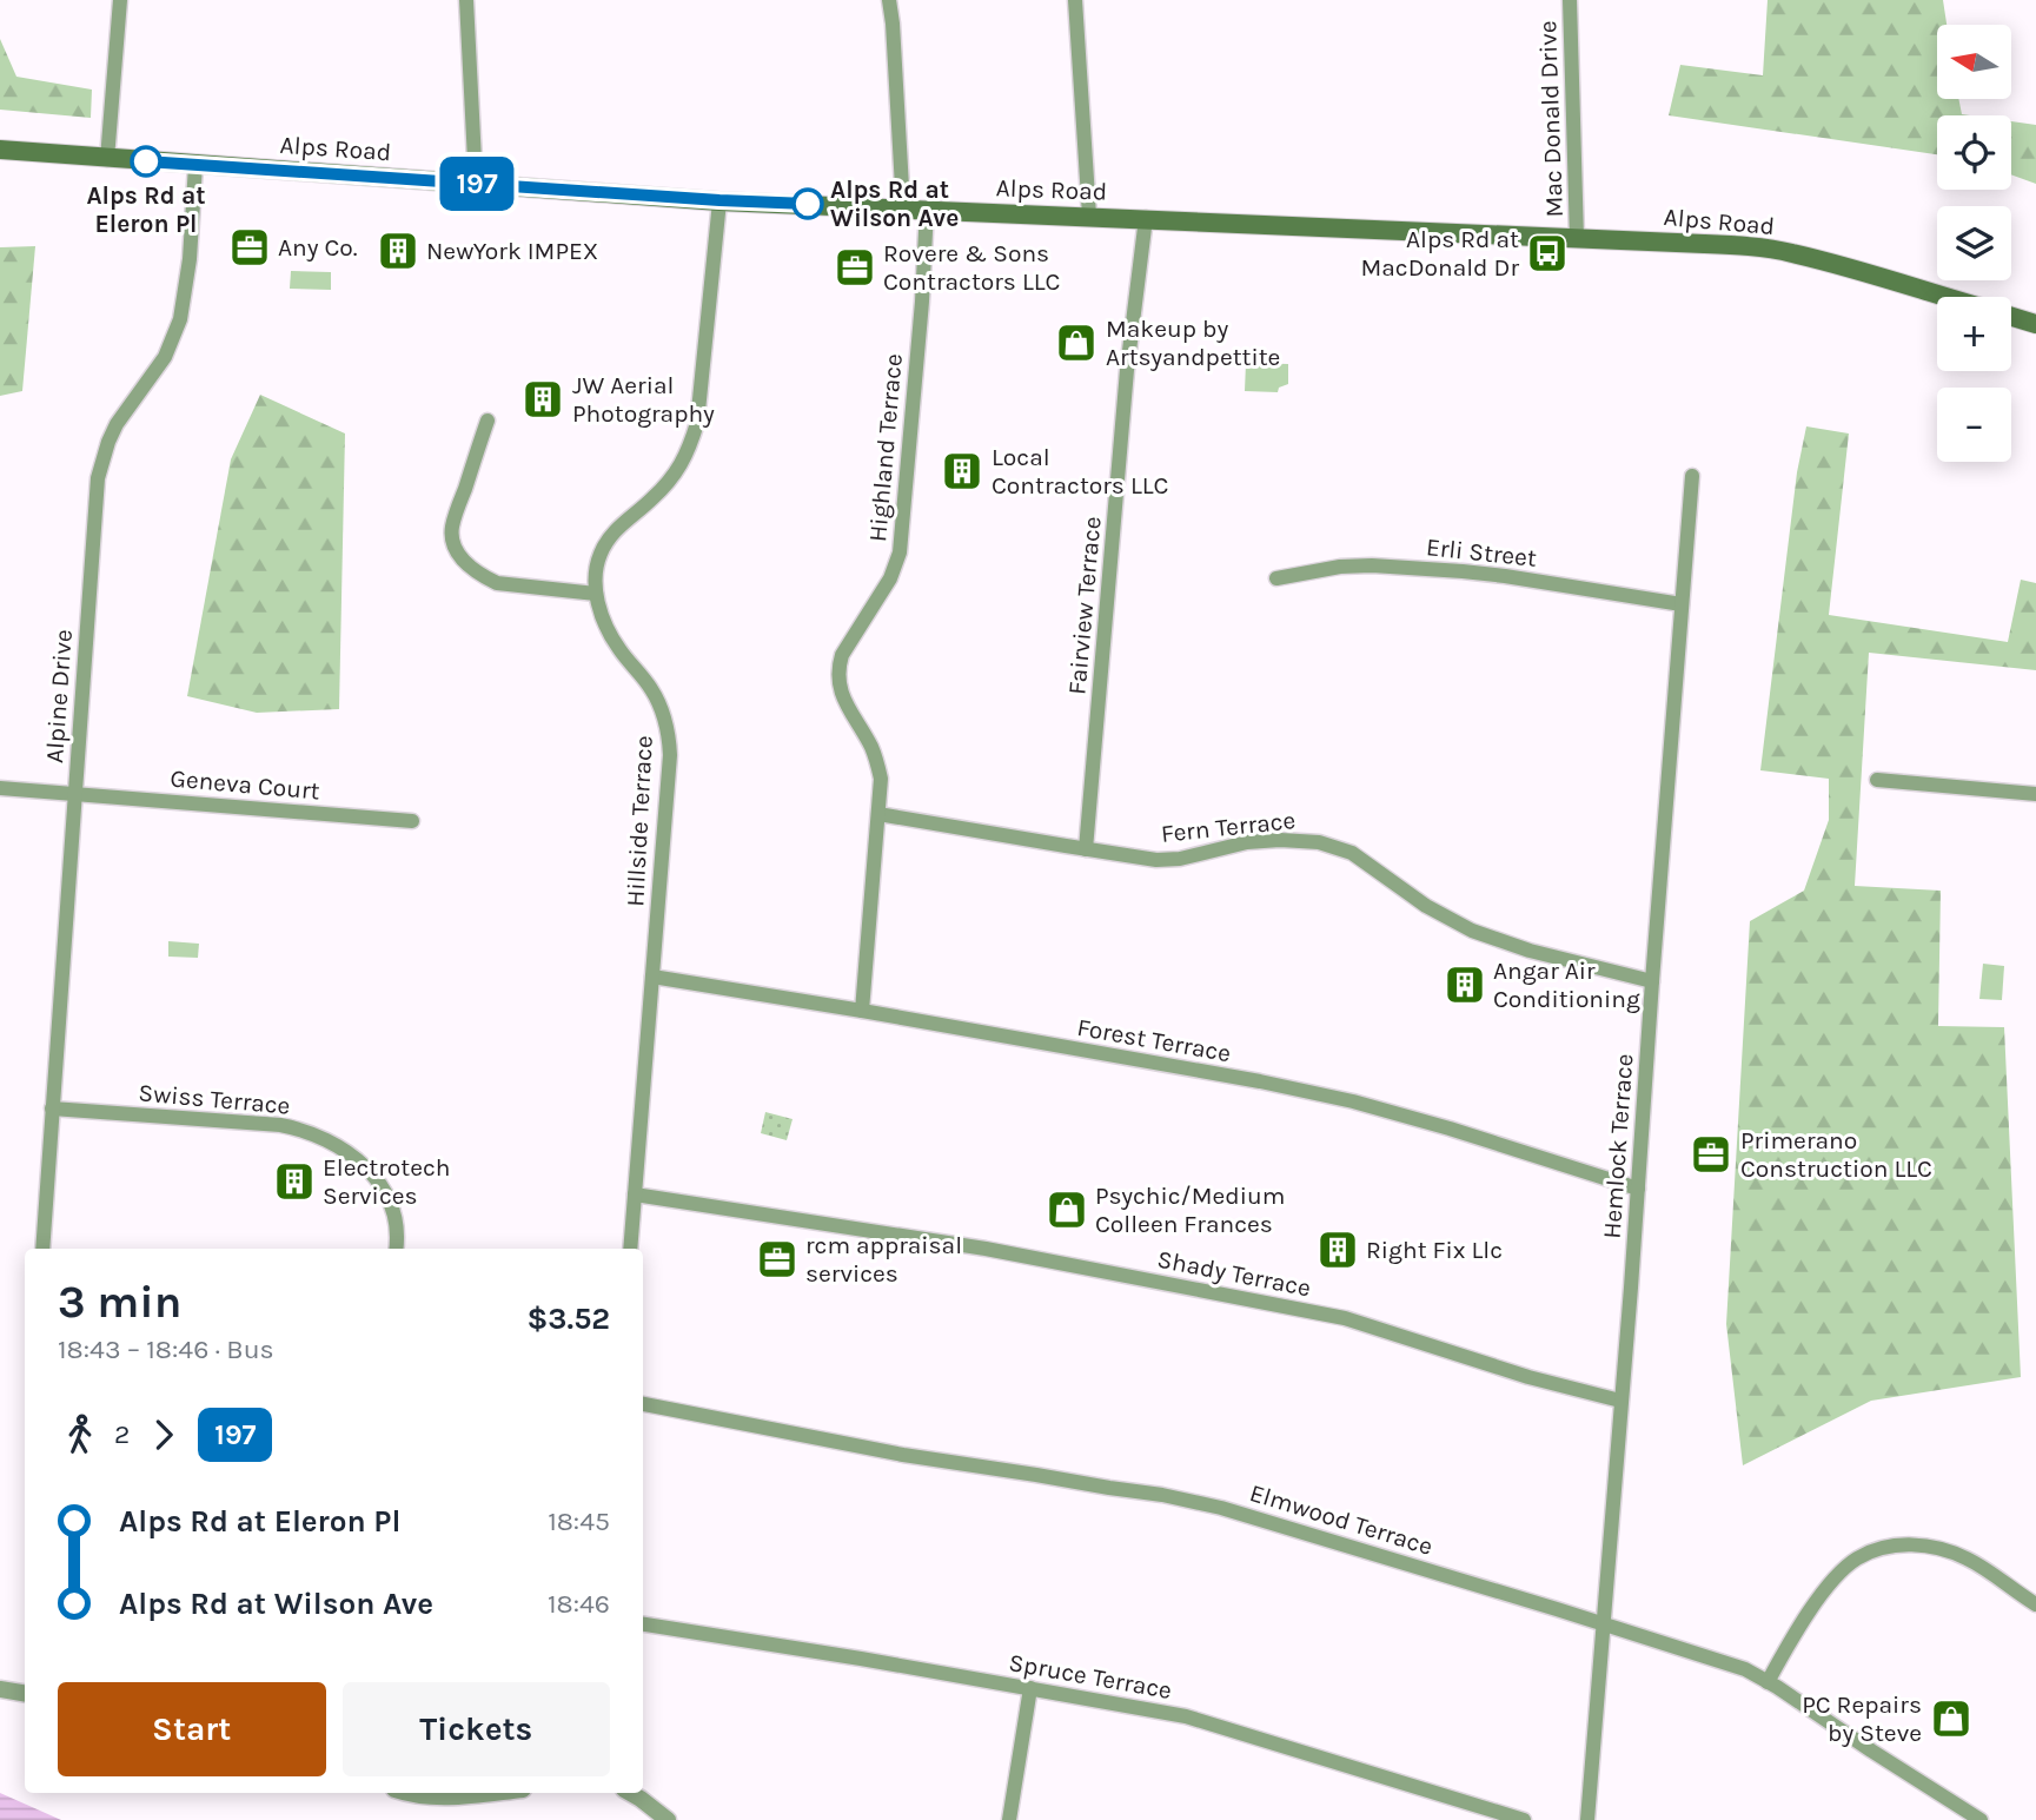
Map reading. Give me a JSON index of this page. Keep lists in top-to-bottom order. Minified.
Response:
{"streets":{"main road":["Alps Road"],"street":["Mac Donald Drive","Highland Terrace","Erli Street","Fairview Terrace","Alpine Drive","Geneva Court","Hillside Terrace","Fern Terrace","Forest Terrace","Swiss Terrace","Hemlock Terrace","Shady Terrace","Elmwood Terrace","Spruce Terrace"]},"crossings":[["Mac Donald Drive","Alps Road"],["Alps Road","Highland Terrace"],["Alps Road","Fairview Terrace"],["Alps Road","Alpine Drive"],["Alps Road","Hillside Terrace"],["Highland Terrace","Fern Terrace"],["Highland Terrace","Forest Terrace"],["Erli Street","Hemlock Terrace"],["Fairview Terrace","Fern Terrace"],["Alpine Drive","Geneva Court"],["Alpine Drive","Swiss Terrace"],["Hillside Terrace","Forest Terrace"],["Hillside Terrace","Shady Terrace"],["Fern Terrace","Hemlock Terrace"],["Forest Terrace","Hemlock Terrace"],["Hemlock Terrace","Shady Terrace"],["Hemlock Terrace","Elmwood Terrace"]],"places":{"other":["Alps Rd at Eleron Pl","Alps Rd at Wilson Ave"],"office":["Any Co.","Rovere & Sons Contractors LLC","Primerano Construction LLC","rcm appraisal services"],"building":["NewYork IMPEX","JW Aerial Photography","Local Contractors LLC","Angar Air Conditioning","Electrotech Services","Right Fix Llc"],"bus stop":["Alps Rd at MacDonald Dr"],"shop":["Makeup by Artsyandpettite","Psychic/Medium Colleen Frances","PC Repairs by Steve"]},"lines":["bus line 197"],"north":"left","page":{"on_map":"197","map_buttons":["+","−"],"heading":["3 min","18:43 – 18:46 · Bus","$3.52"],"legs":["2","197"],"list":[{"name":"Alps Rd at Eleron Pl","value":"18:45"},{"name":"Alps Rd at Wilson Ave","value":"18:46"}],"buttons":["Start","Tickets"]}}
